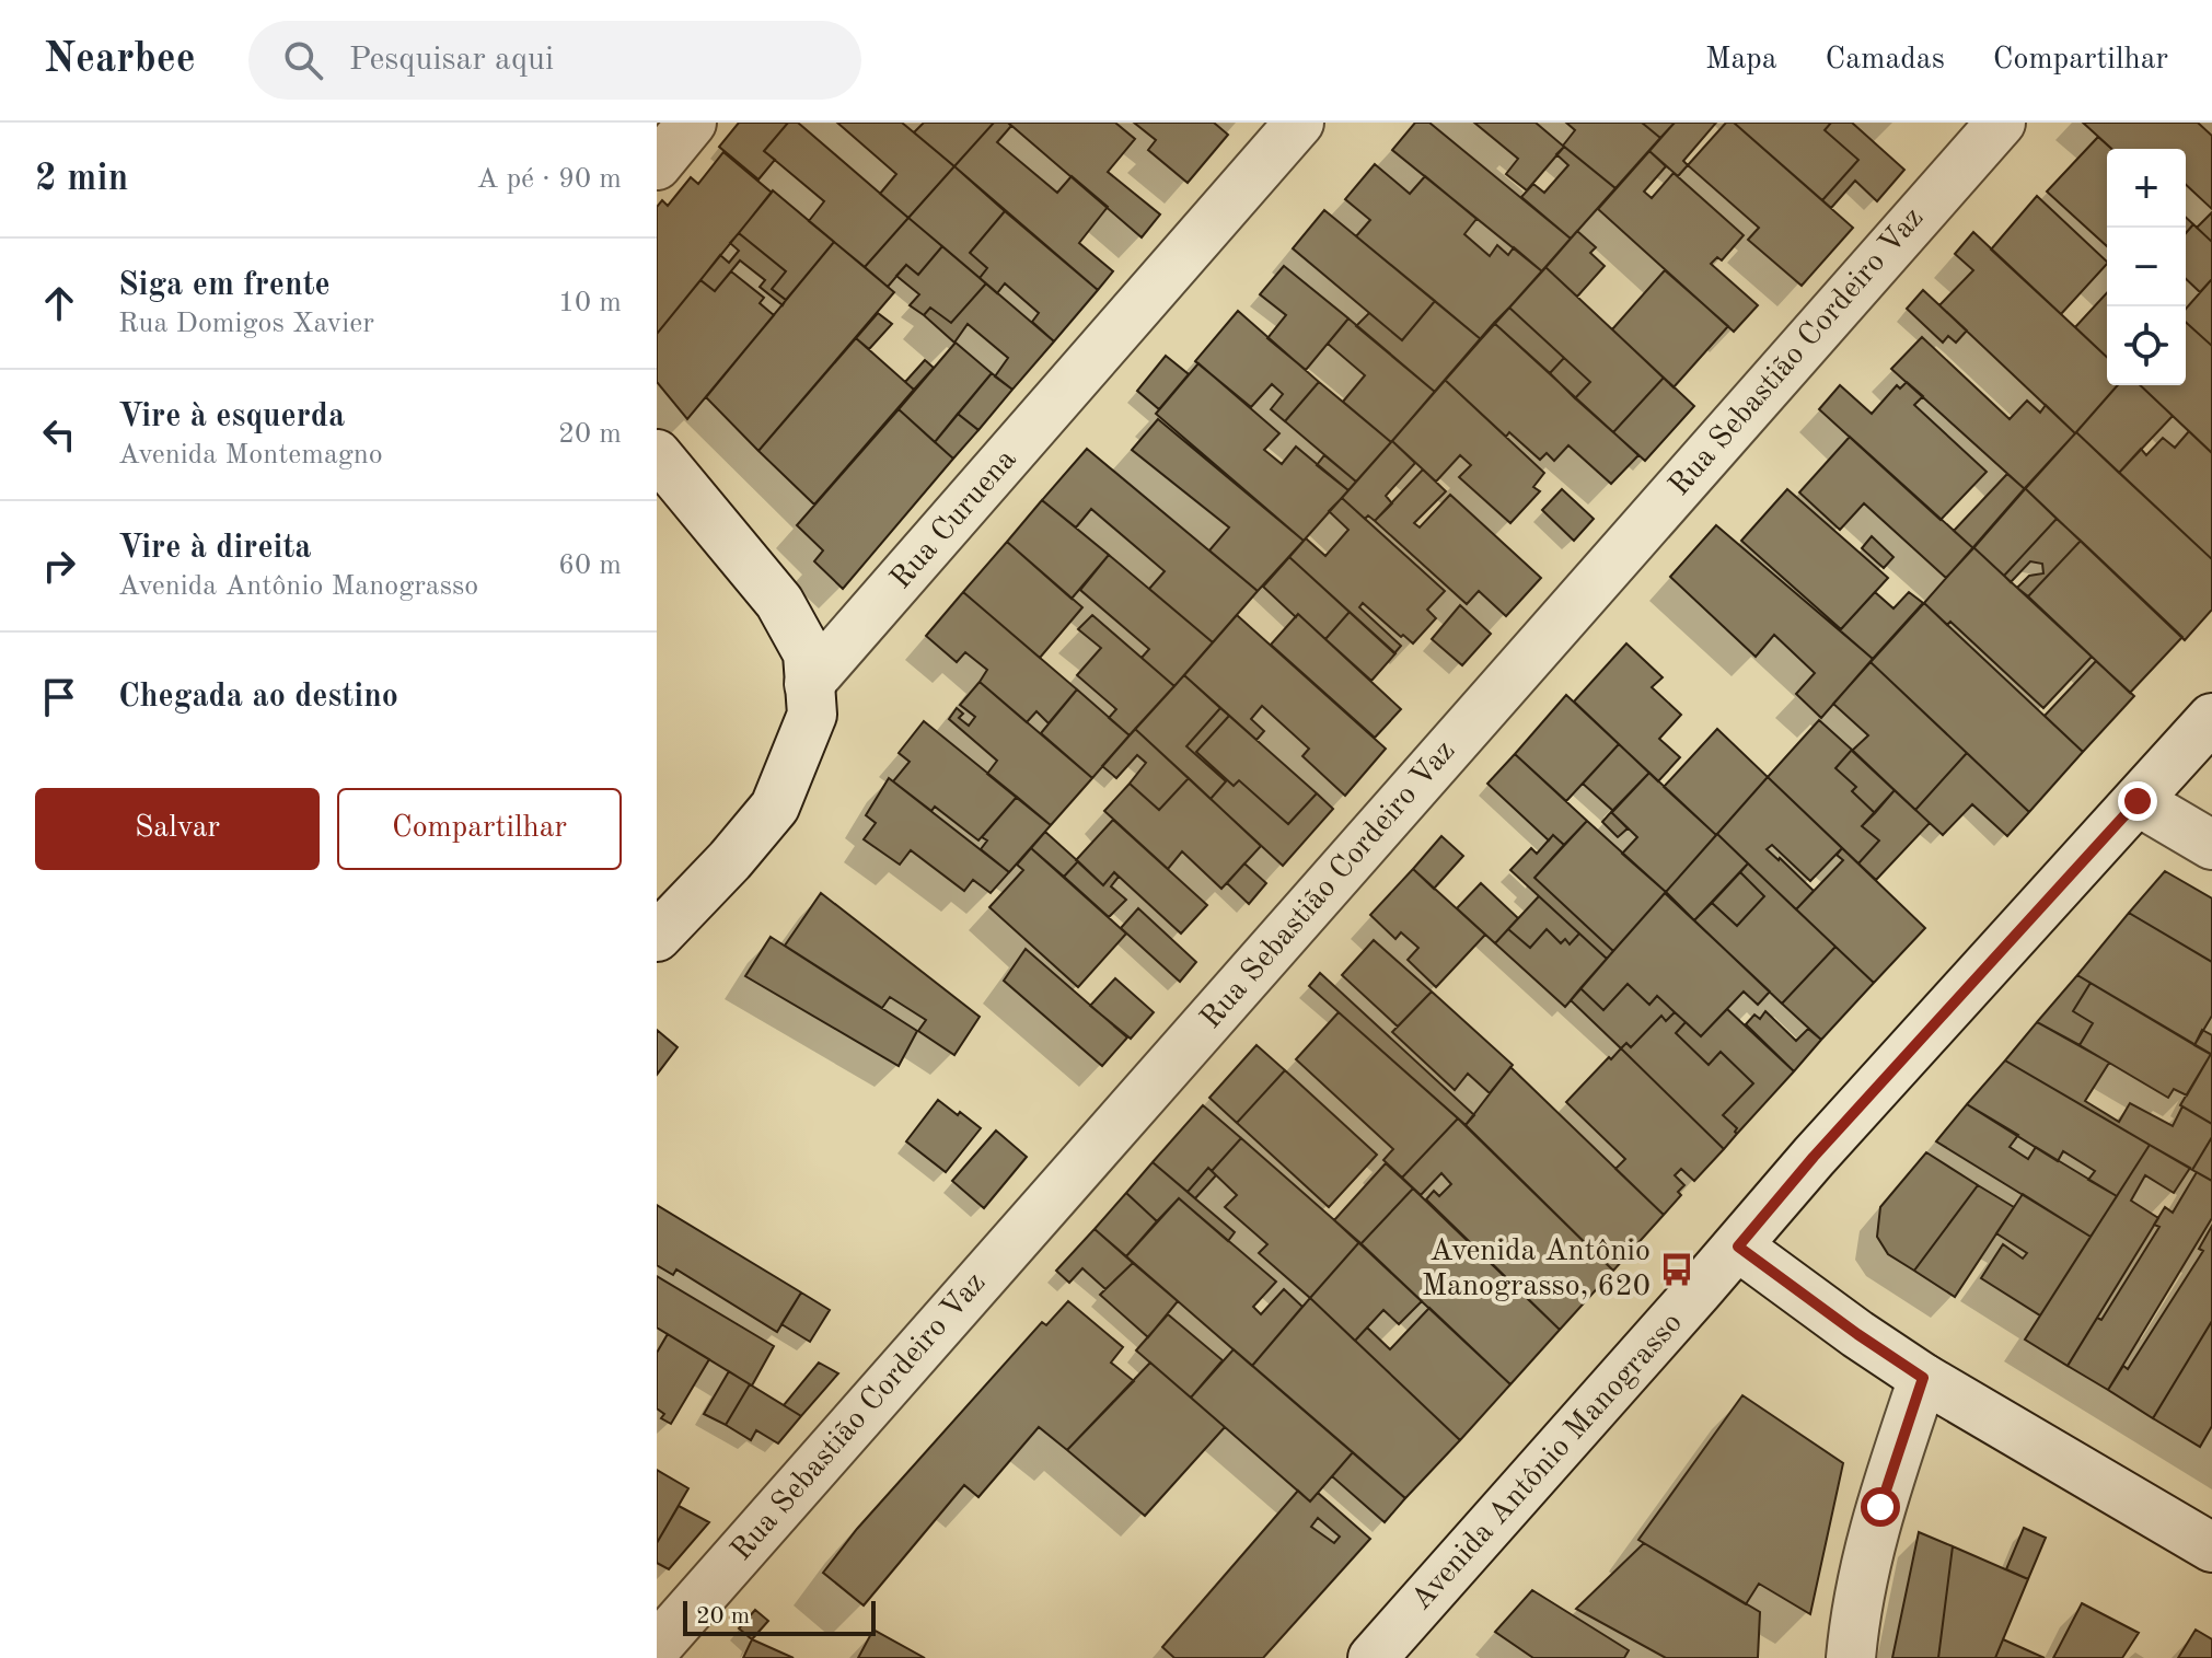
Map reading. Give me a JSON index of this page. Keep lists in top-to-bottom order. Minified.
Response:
{"streets":{"street":["Rua Sebastião Cordeiro Vaz","Rua Curuena","Avenida Antônio Manograsso"]},"places":{"bus stop":["Avenida Antônio Manograsso, 620"]},"scale_bar":"20 m","page":{"header":"Nearbee","search":"Pesquisar aqui","nav":["Mapa","Camadas","Compartilhar"],"heading":["2 min","A pé · 90 m"],"map_buttons":["+","−"],"list":[["Siga em frente","Rua Domigos Xavier","10 m"],["Vire à esquerda","Avenida Montemagno","20 m"],["Vire à direita","Avenida Antônio Manograsso","60 m"],"Chegada ao destino"],"buttons":["Salvar","Compartilhar"],"scale":"20 m"}}
